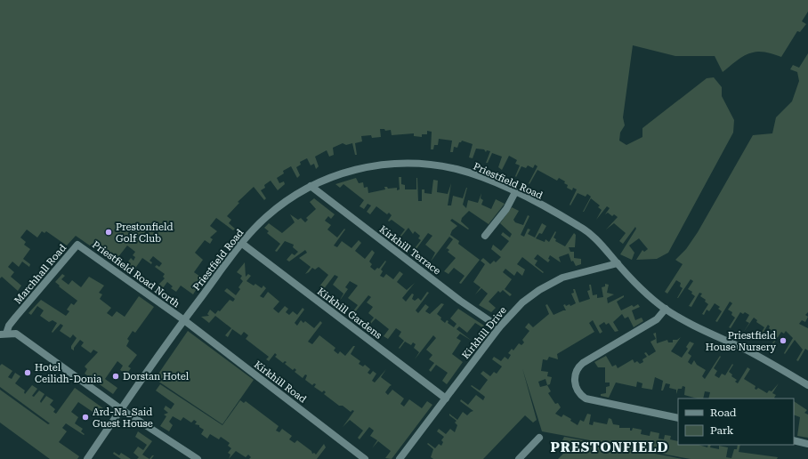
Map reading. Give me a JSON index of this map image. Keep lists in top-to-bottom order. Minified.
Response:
{"streets":{"street":["Priestfield Road","Kirkhill Terrace","Marchhall Road","Priestfield Road North","Kirkhill Gardens","Kirkhill Drive","Kirkhill Road"]},"crossings":[["Priestfield Road","Kirkhill Terrace"],["Priestfield Road","Priestfield Road North"],["Priestfield Road","Kirkhill Gardens"],["Priestfield Road","Kirkhill Drive"],["Priestfield Road","Kirkhill Road"],["Kirkhill Terrace","Kirkhill Drive"],["Marchhall Road","Priestfield Road North"],["Priestfield Road North","Kirkhill Road"],["Kirkhill Gardens","Kirkhill Drive"]],"districts":["PRESTONFIELD"],"places":["Prestonfield Golf Club","Priestfield House Nursery","Hotel Ceilidh-Donia","Dorstan Hotel","Ard-Na_Said Guest House"],"legend":["Road","Park"]}
